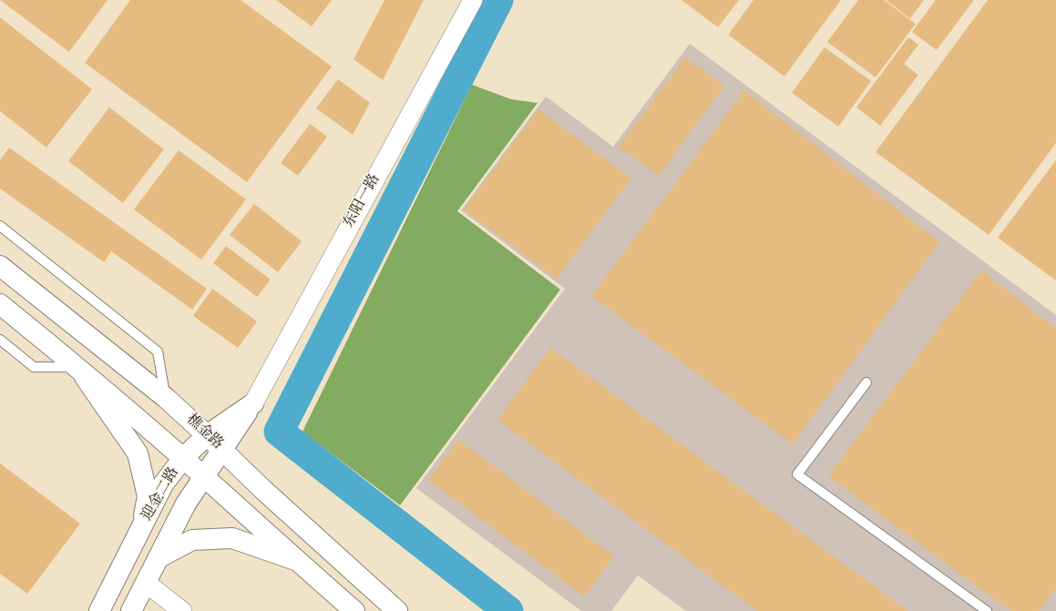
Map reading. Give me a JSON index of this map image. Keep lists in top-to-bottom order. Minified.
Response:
{"streets":{"main road":["樵金路","迎金二路"],"street":["东阳一路"]},"crossings":[["东阳一路","迎金二路"],["樵金路","迎金二路"]]}
